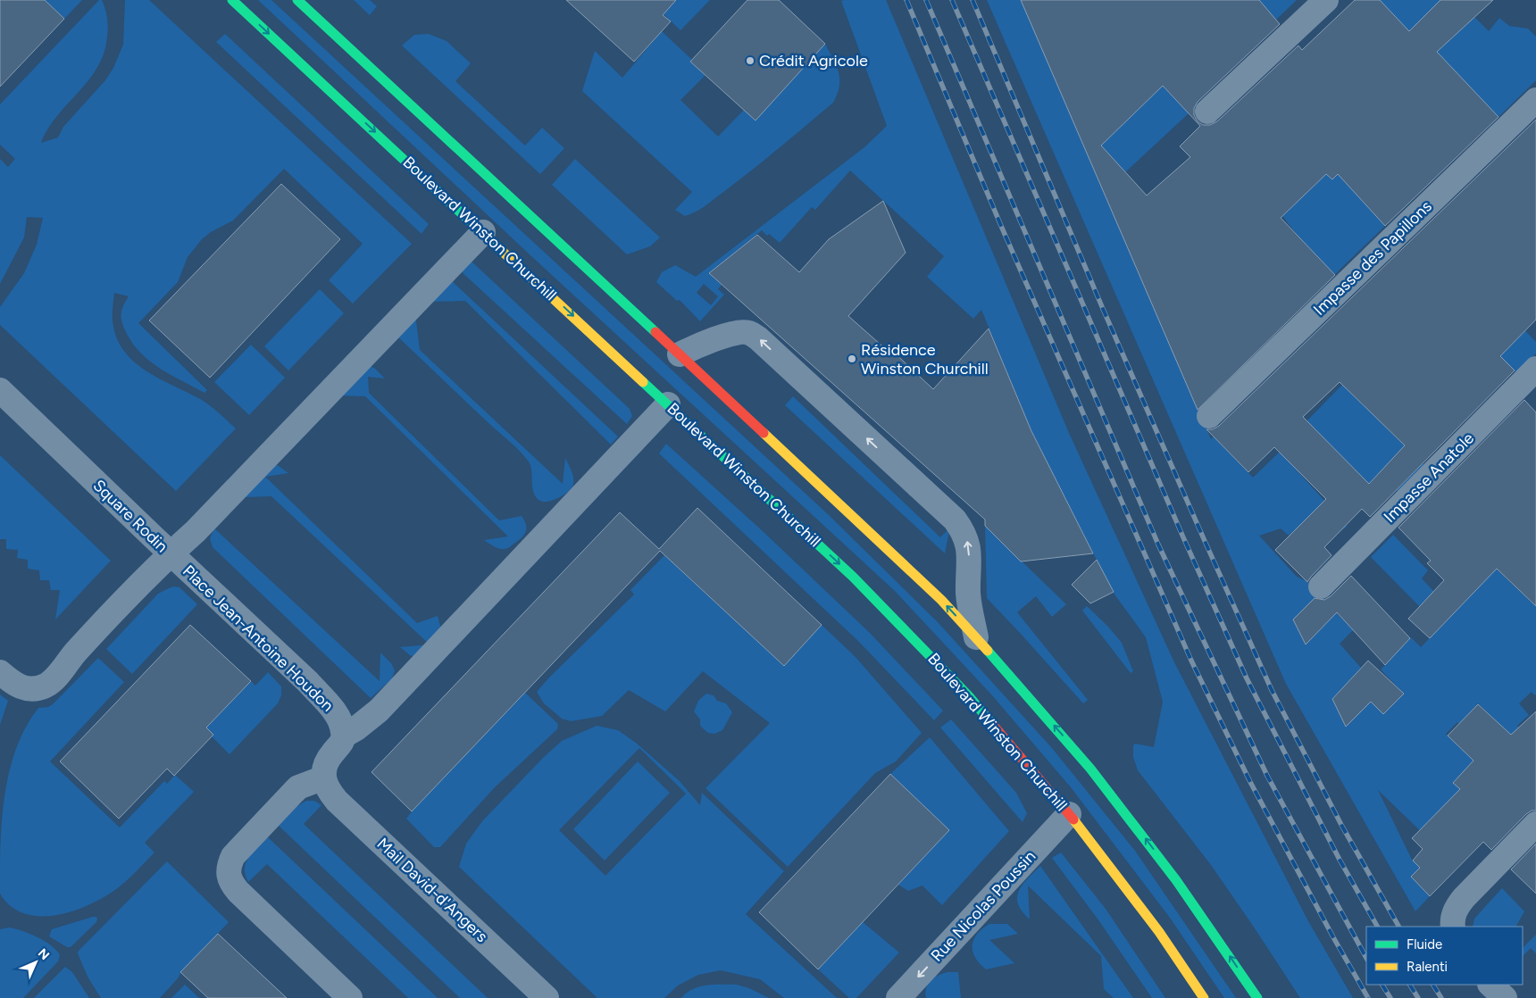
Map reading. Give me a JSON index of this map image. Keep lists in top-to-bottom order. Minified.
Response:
{"streets":{"main road":["Boulevard Winston Churchill"],"street":["Impasse des Papillons","Impasse Anatole","Square Rodin","Place Jean-Antoine Houdon","Mail David-d'Angers","Rue Nicolas Poussin"]},"crossings":[["Boulevard Winston Churchill","Place Jean-Antoine Houdon"],["Boulevard Winston Churchill","Rue Nicolas Poussin"],["Square Rodin","Place Jean-Antoine Houdon"]],"one_way":["Rue Nicolas Poussin"],"places":["Crédit Agricole","Résidence Winston Churchill"],"legend":["Fluide","Ralenti"],"north":"top right"}
